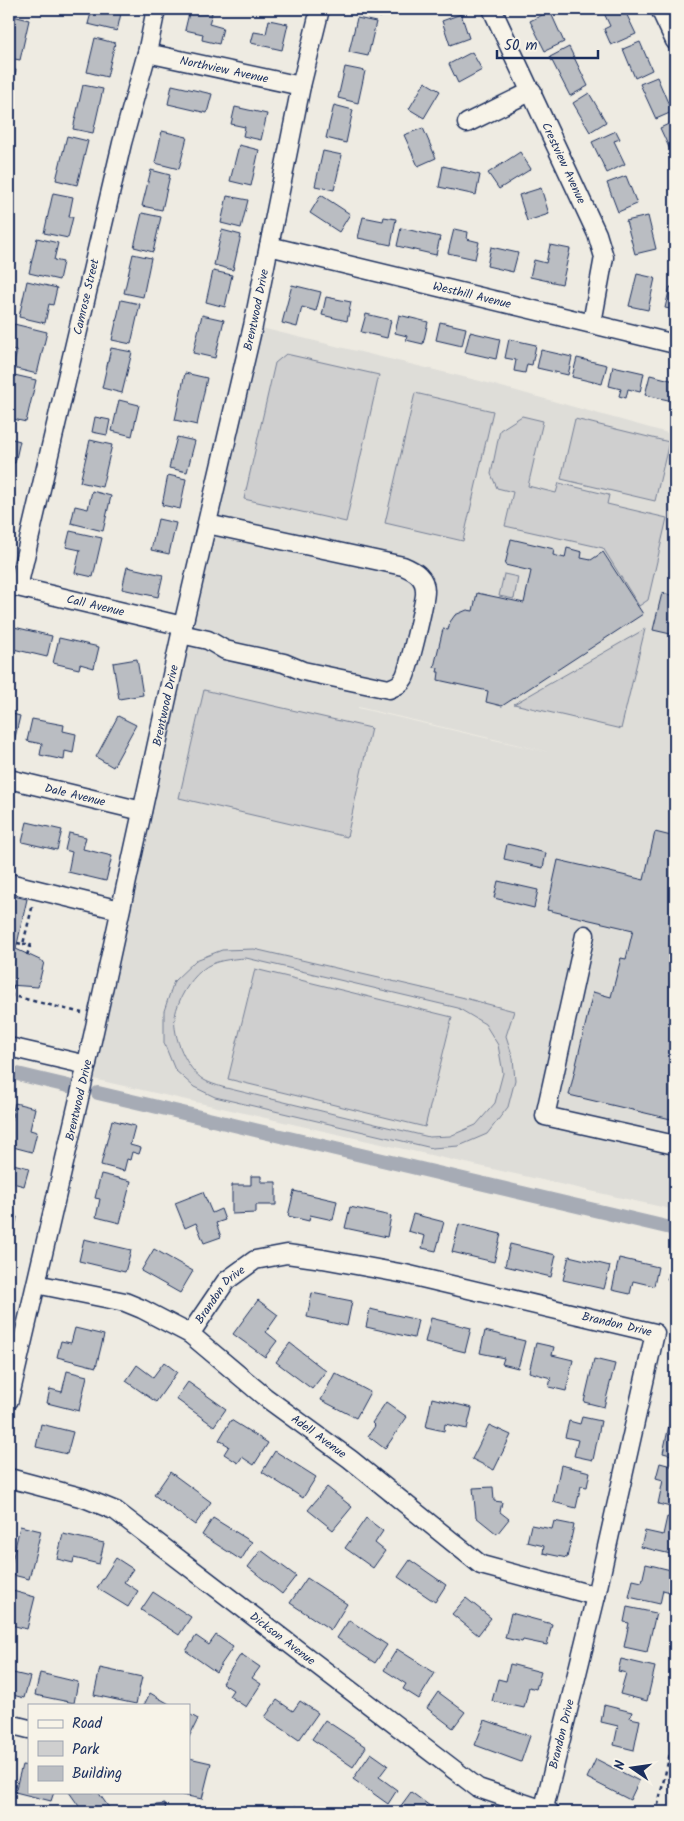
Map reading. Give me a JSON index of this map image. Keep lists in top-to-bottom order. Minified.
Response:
{"streets":{"street":["Northview Avenue","Crestview Avenue","Westhill Avenue","Camrose Street","Brentwood Drive","Call Avenue","Dale Avenue","Brandon Drive","Adell Avenue","Dickson Avenue"]},"crossings":[["Northview Avenue","Camrose Street"],["Northview Avenue","Brentwood Drive"],["Crestview Avenue","Westhill Avenue"],["Westhill Avenue","Brentwood Drive"],["Camrose Street","Call Avenue"],["Brentwood Drive","Call Avenue"],["Brentwood Drive","Dale Avenue"],["Brentwood Drive","Adell Avenue"],["Brandon Drive","Adell Avenue"],["Brandon Drive","Dickson Avenue"]],"legend":["Road","Park","Building"],"scale_bar":"50 m","north":"left"}
